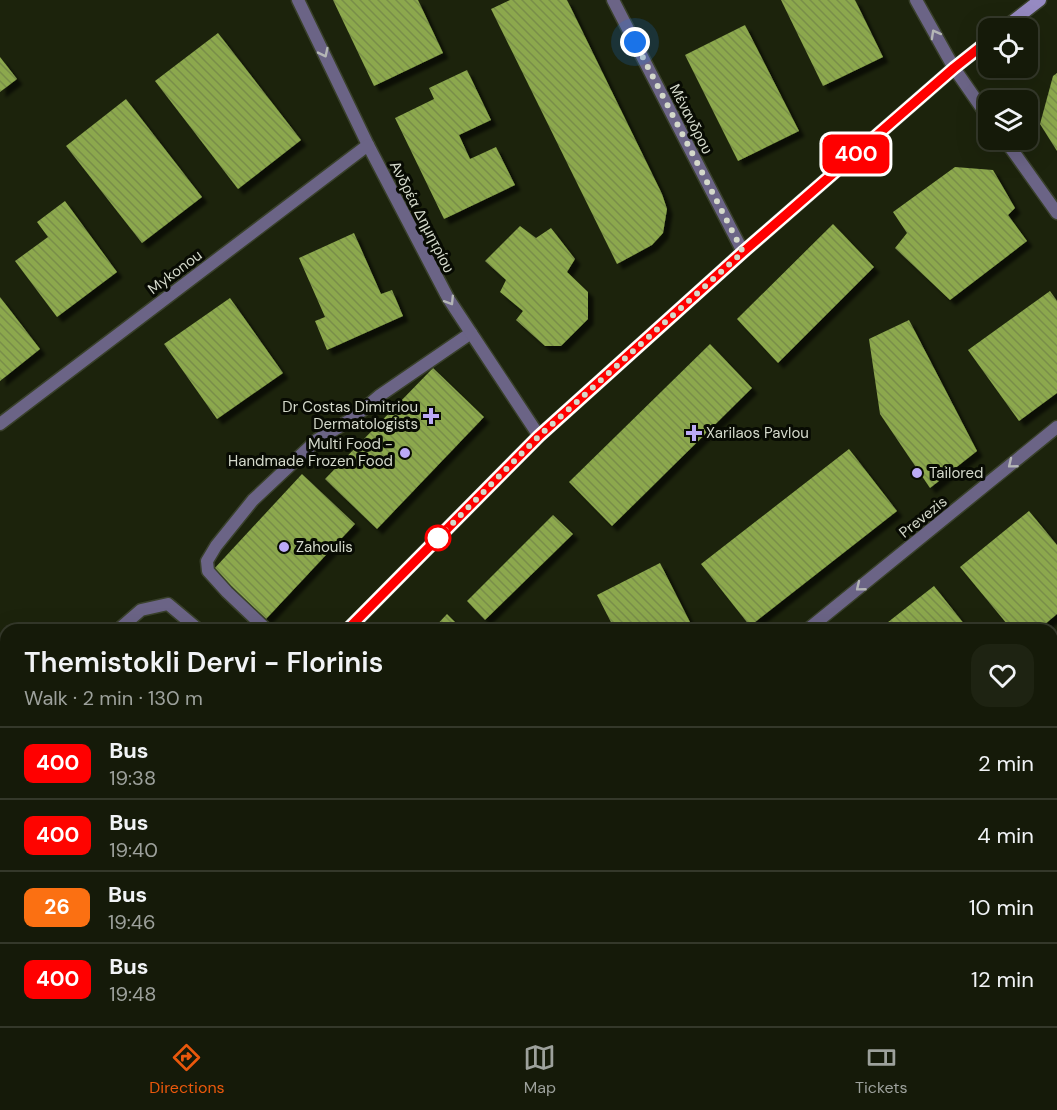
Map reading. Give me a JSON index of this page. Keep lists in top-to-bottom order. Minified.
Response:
{"streets":{"street":["Μένανδρου","Ανδρέα Δημητρίου","Mykonou","Prevezis"]},"crossings":[["Ανδρέα Δημητρίου","Mykonou"]],"one_way":["Ανδρέα Δημητρίου","Prevezis"],"places":{"health":["Dr Costas Dimitriou Dermatologists","Xarilaos Pavlou"],"other":["Multi Food - Handmade Frozen Food","Tailored","Zahoulis"]},"lines":["bus line 400"],"page":{"on_map":"400","heading":["Themistokli Dervi - Florinis","Walk · 2 min · 130 m"],"list":[{"mark":"400","name":"Bus","note":"19:38","value":"2 min"},{"mark":"400","name":"Bus","note":"19:40","value":"4 min"},{"mark":"26","name":"Bus","note":"19:46","value":"10 min"},{"mark":"400","name":"Bus","note":"19:48","value":"12 min"}],"tabs":["Directions","Map","Tickets"]}}
